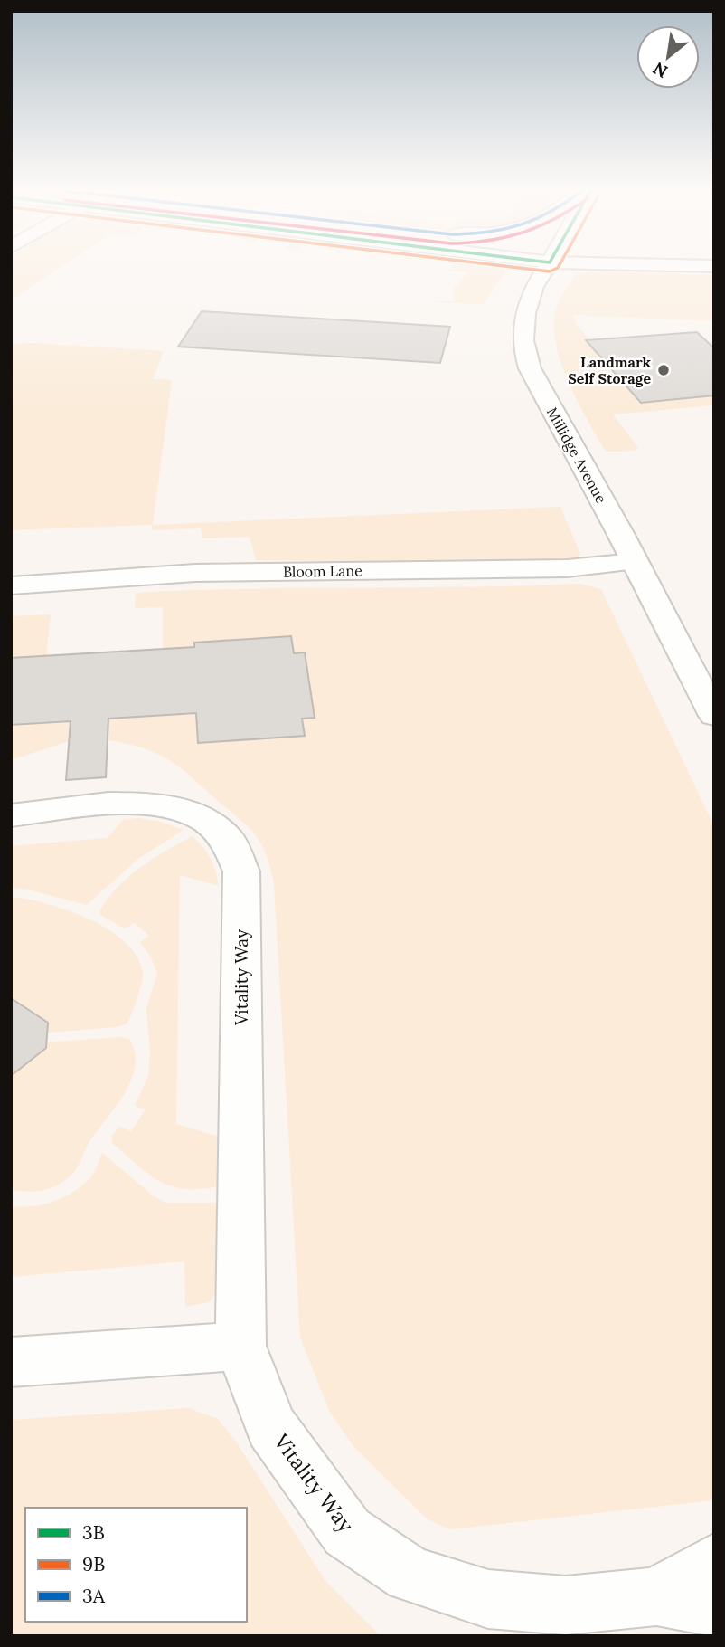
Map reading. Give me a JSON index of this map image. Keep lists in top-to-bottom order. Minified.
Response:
{"streets":{"street":["Millidge Avenue","Bloom Lane","Vitality Way"]},"crossings":[["Millidge Avenue","Bloom Lane"]],"places":["Landmark Self Storage"],"lines":["transit line 9B"],"legend":["3B","9B","3A"],"north":"bottom left"}
